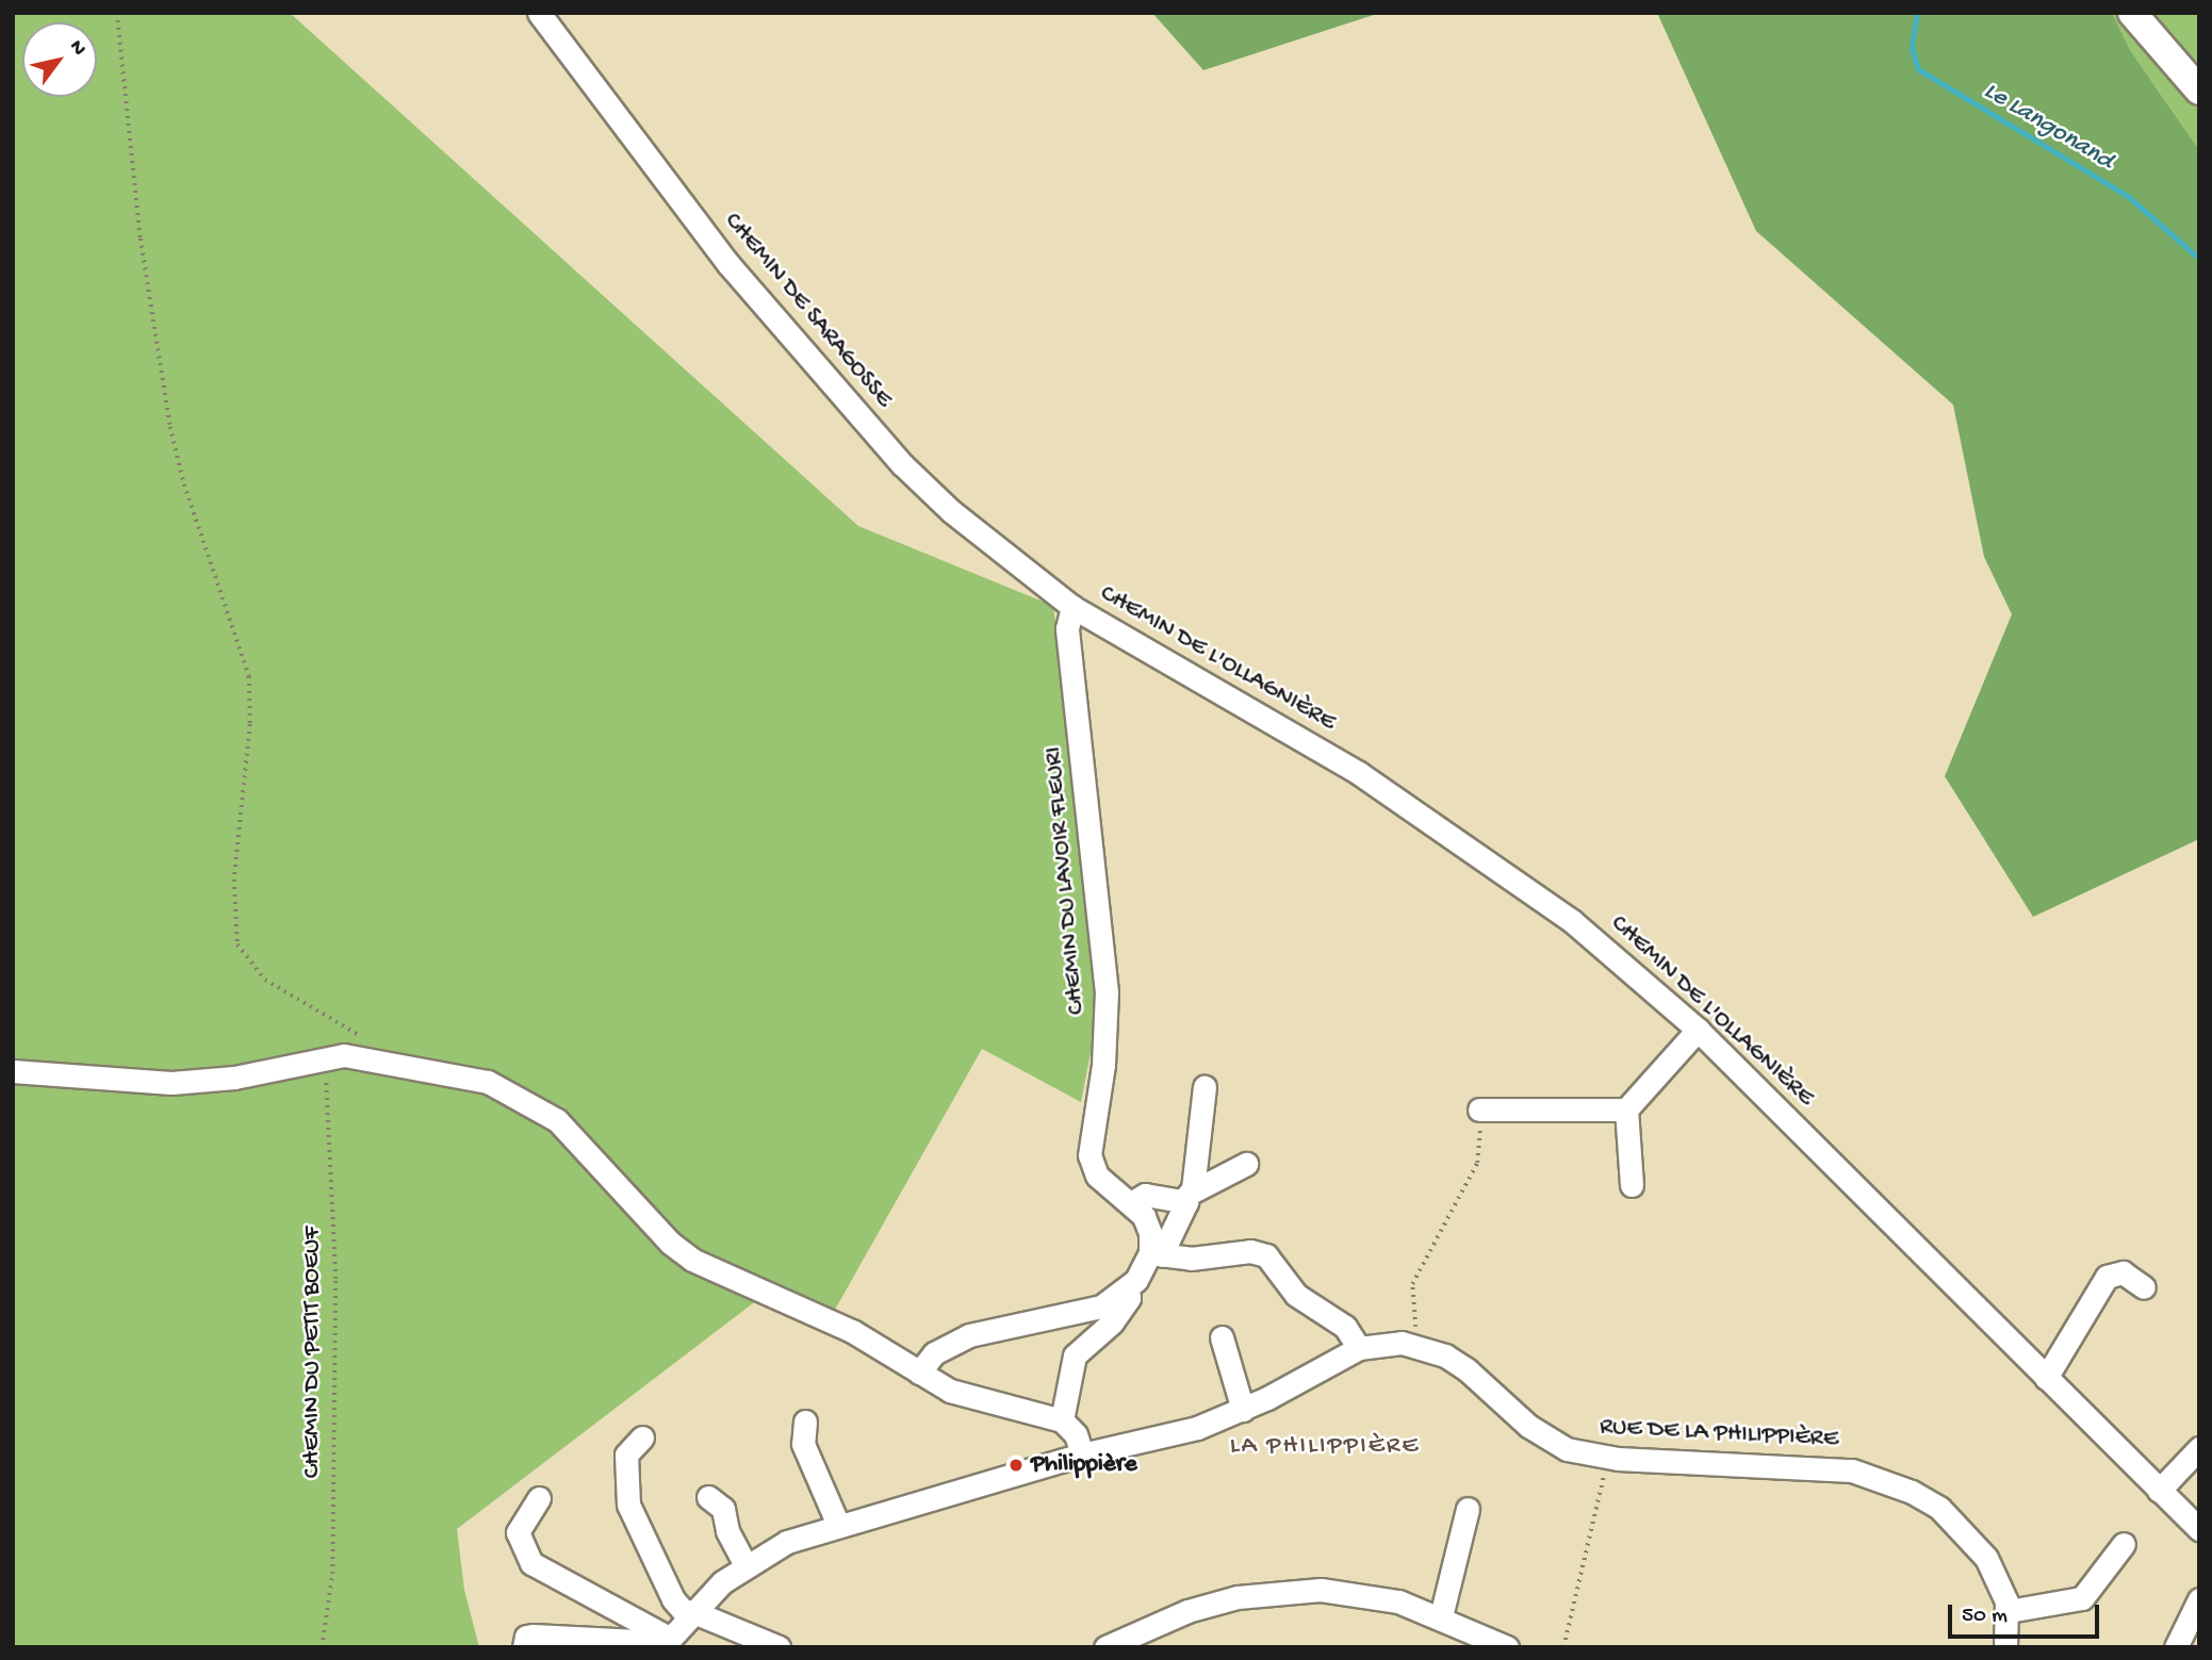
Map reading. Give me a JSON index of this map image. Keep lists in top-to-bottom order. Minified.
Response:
{"streets":{"street":["CHEMIN DE SARAGOSSE","CHEMIN DE L'OLLAGNIÈRE","CHEMIN DU LAVOIR FLEURI","RUE DE LA PHILIPPIÈRE"],"path":["CHEMIN DU PETIT BOEUF"]},"crossings":[["CHEMIN DE SARAGOSSE","CHEMIN DE L'OLLAGNIÈRE"],["CHEMIN DE SARAGOSSE","CHEMIN DU LAVOIR FLEURI"],["CHEMIN DE L'OLLAGNIÈRE","CHEMIN DU LAVOIR FLEURI"]],"districts":["LA PHILIPPIÈRE"],"water":["Le Langonand"],"places":["Philippière"],"scale_bar":"50 m","north":"top right"}
